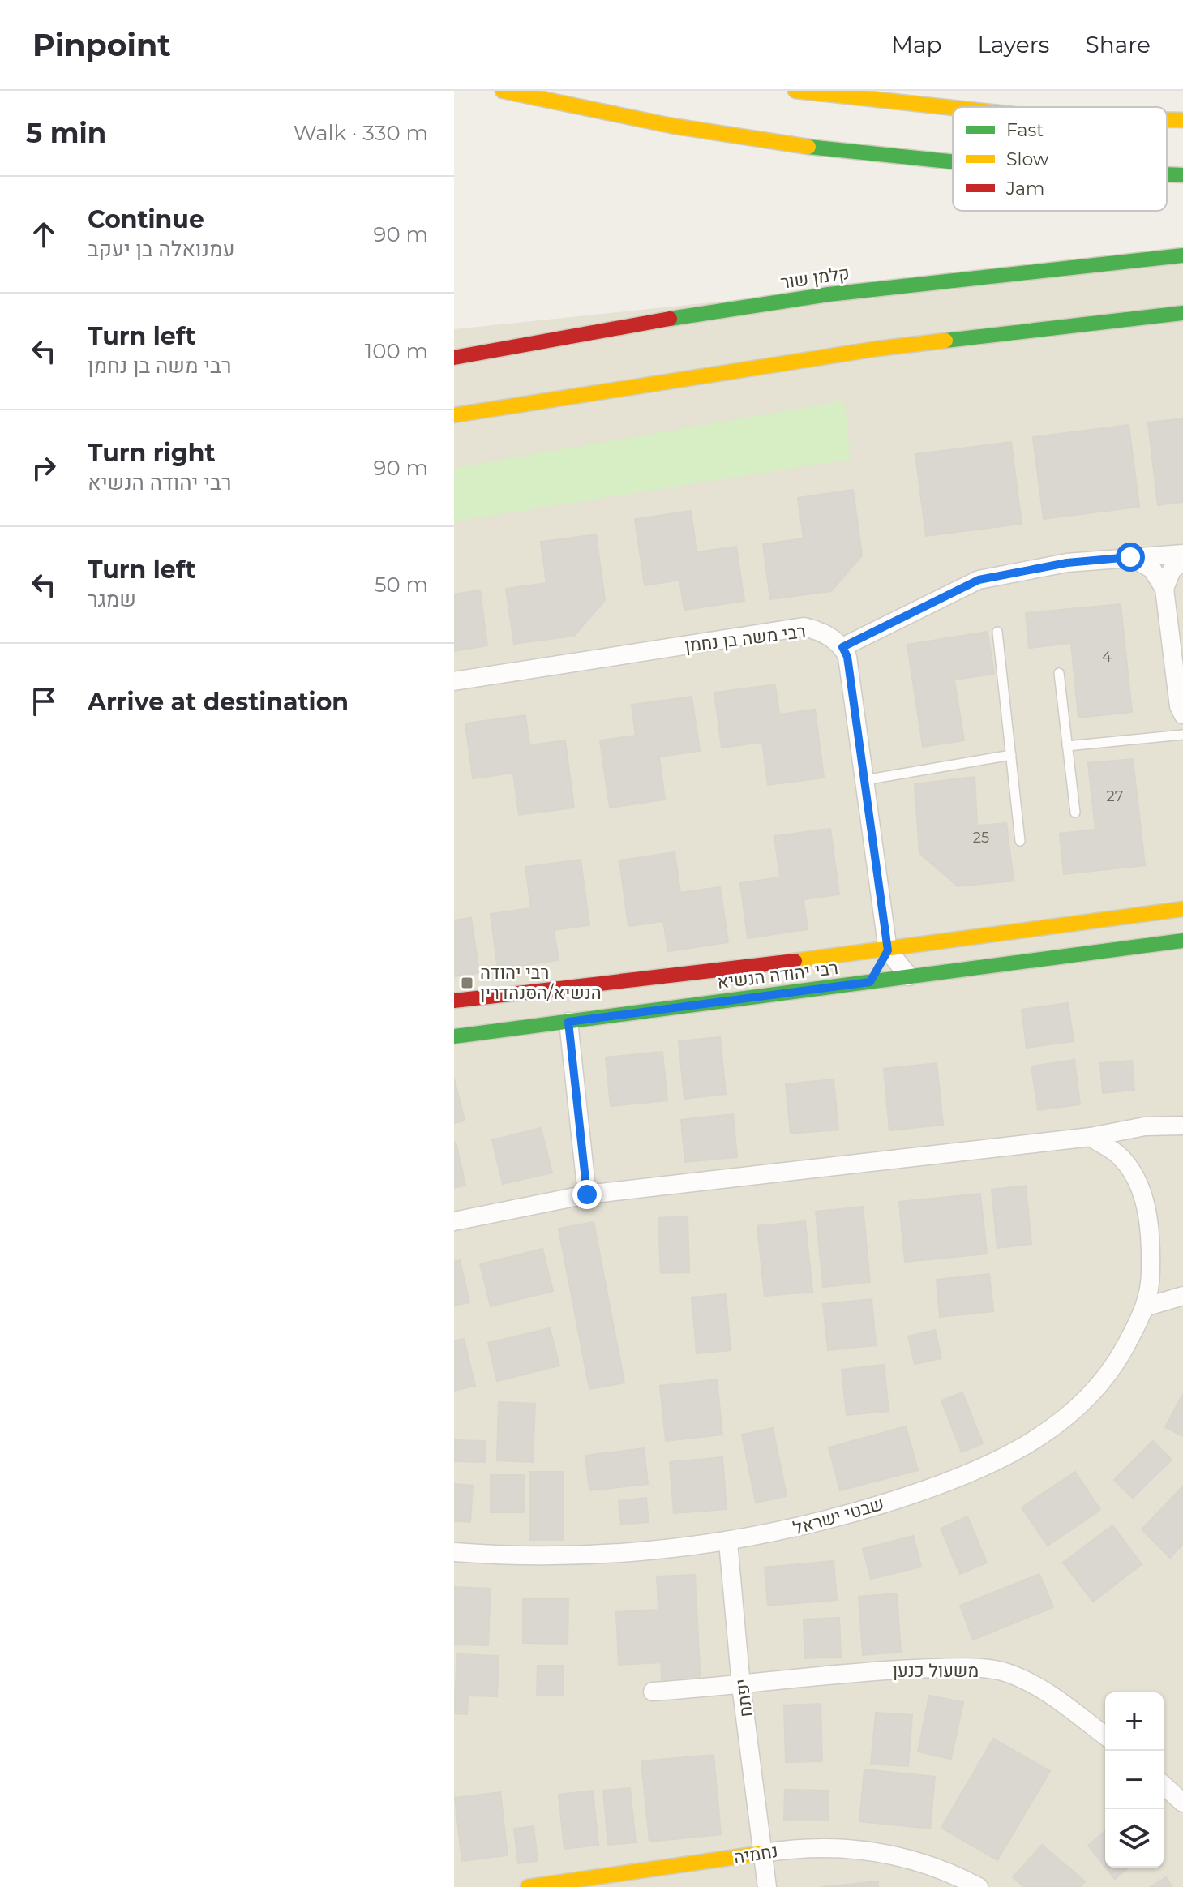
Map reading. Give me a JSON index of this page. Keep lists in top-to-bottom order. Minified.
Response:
{"streets":{"main road":["קלמן שור","רבי יהודה הנשיא","נחמיה"],"street":["רבי משה בן נחמן","שבטי ישראל","משעול כנען","יפתח"]},"crossings":[["שבטי ישראל","יפתח"],["משעול כנען","יפתח"],["יפתח","נחמיה"]],"places":{"transit":["רבי יהודה הנשיא/הסנהדרין"]},"house_numbers":["4","27","25"],"legend":["Fast","Slow","Jam"],"page":{"header":"Pinpoint","nav":["Map","Layers","Share"],"heading":["5 min","Walk · 330 m"],"list":[["Continue","עמנואלה בן יעקב","90 m"],["Turn left","רבי משה בן נחמן","100 m"],["Turn right","רבי יהודה הנשיא","90 m"],["Turn left","שמגר","50 m"],"Arrive at destination"],"map_buttons":["+","−"]}}
